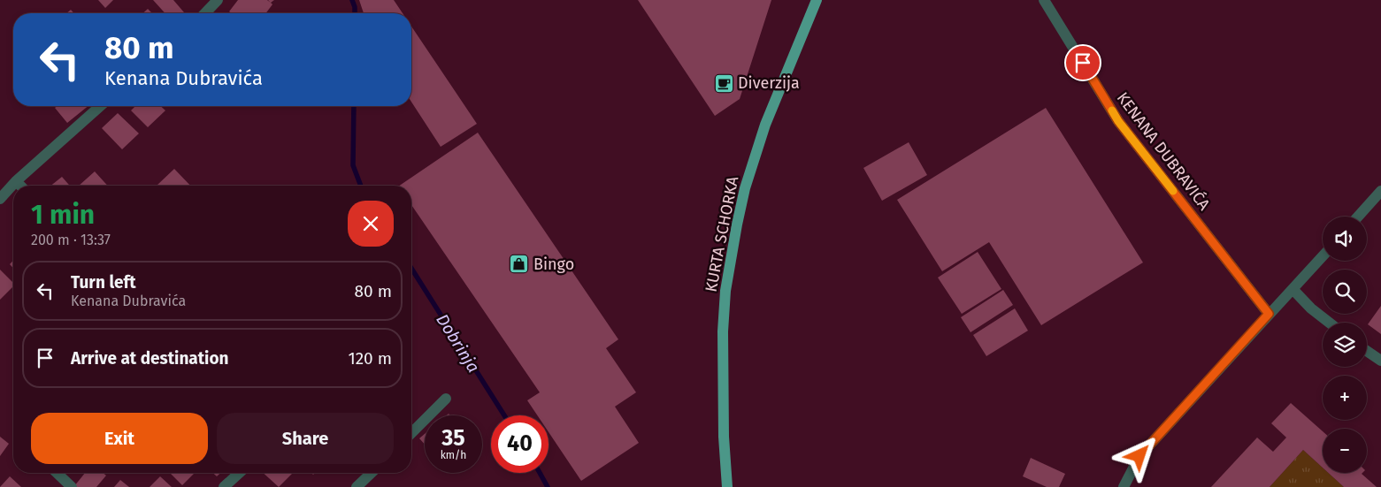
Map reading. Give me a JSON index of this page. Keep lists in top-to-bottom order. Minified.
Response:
{"streets":{"main road":["KURTA SCHORKA"],"street":["KENANA DUBRAVIĆA"]},"water":["Dobrinja"],"places":{"cafe":["Diverzija"],"shop":["Bingo"]},"page":{"turn":["80 m","Kenana Dubravića"],"heading":["1 min","200 m · 13:37"],"map_buttons":["+","−"],"list":[{"name":"Turn left","note":"Kenana Dubravića","value":"80 m"},{"name":"Arrive at destination","value":"120 m"}],"buttons":["Exit","Share"],"speed":"35 km/h","limit":"40"}}
